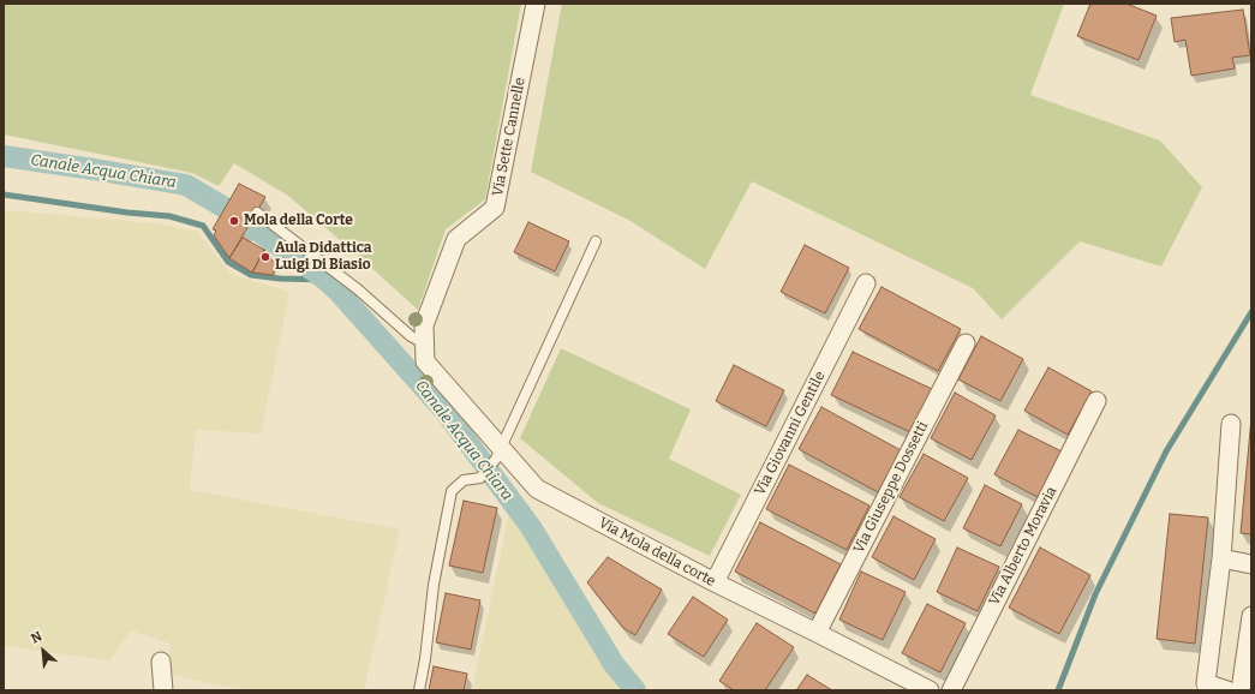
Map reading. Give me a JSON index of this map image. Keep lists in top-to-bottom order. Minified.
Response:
{"streets":{"street":["Via Sette Cannelle","Via Giovanni Gentile","Via Giuseppe Dossetti","Via Alberto Moravia","Via Mola della corte"]},"crossings":[["Via Sette Cannelle","Via Mola della corte"],["Via Giovanni Gentile","Via Mola della corte"],["Via Giuseppe Dossetti","Via Mola della corte"]],"water":["Canale Acqua Chiara"],"places":["Mola della Corte","Aula Didattica Luigi Di Biasio"],"north":"top left"}
